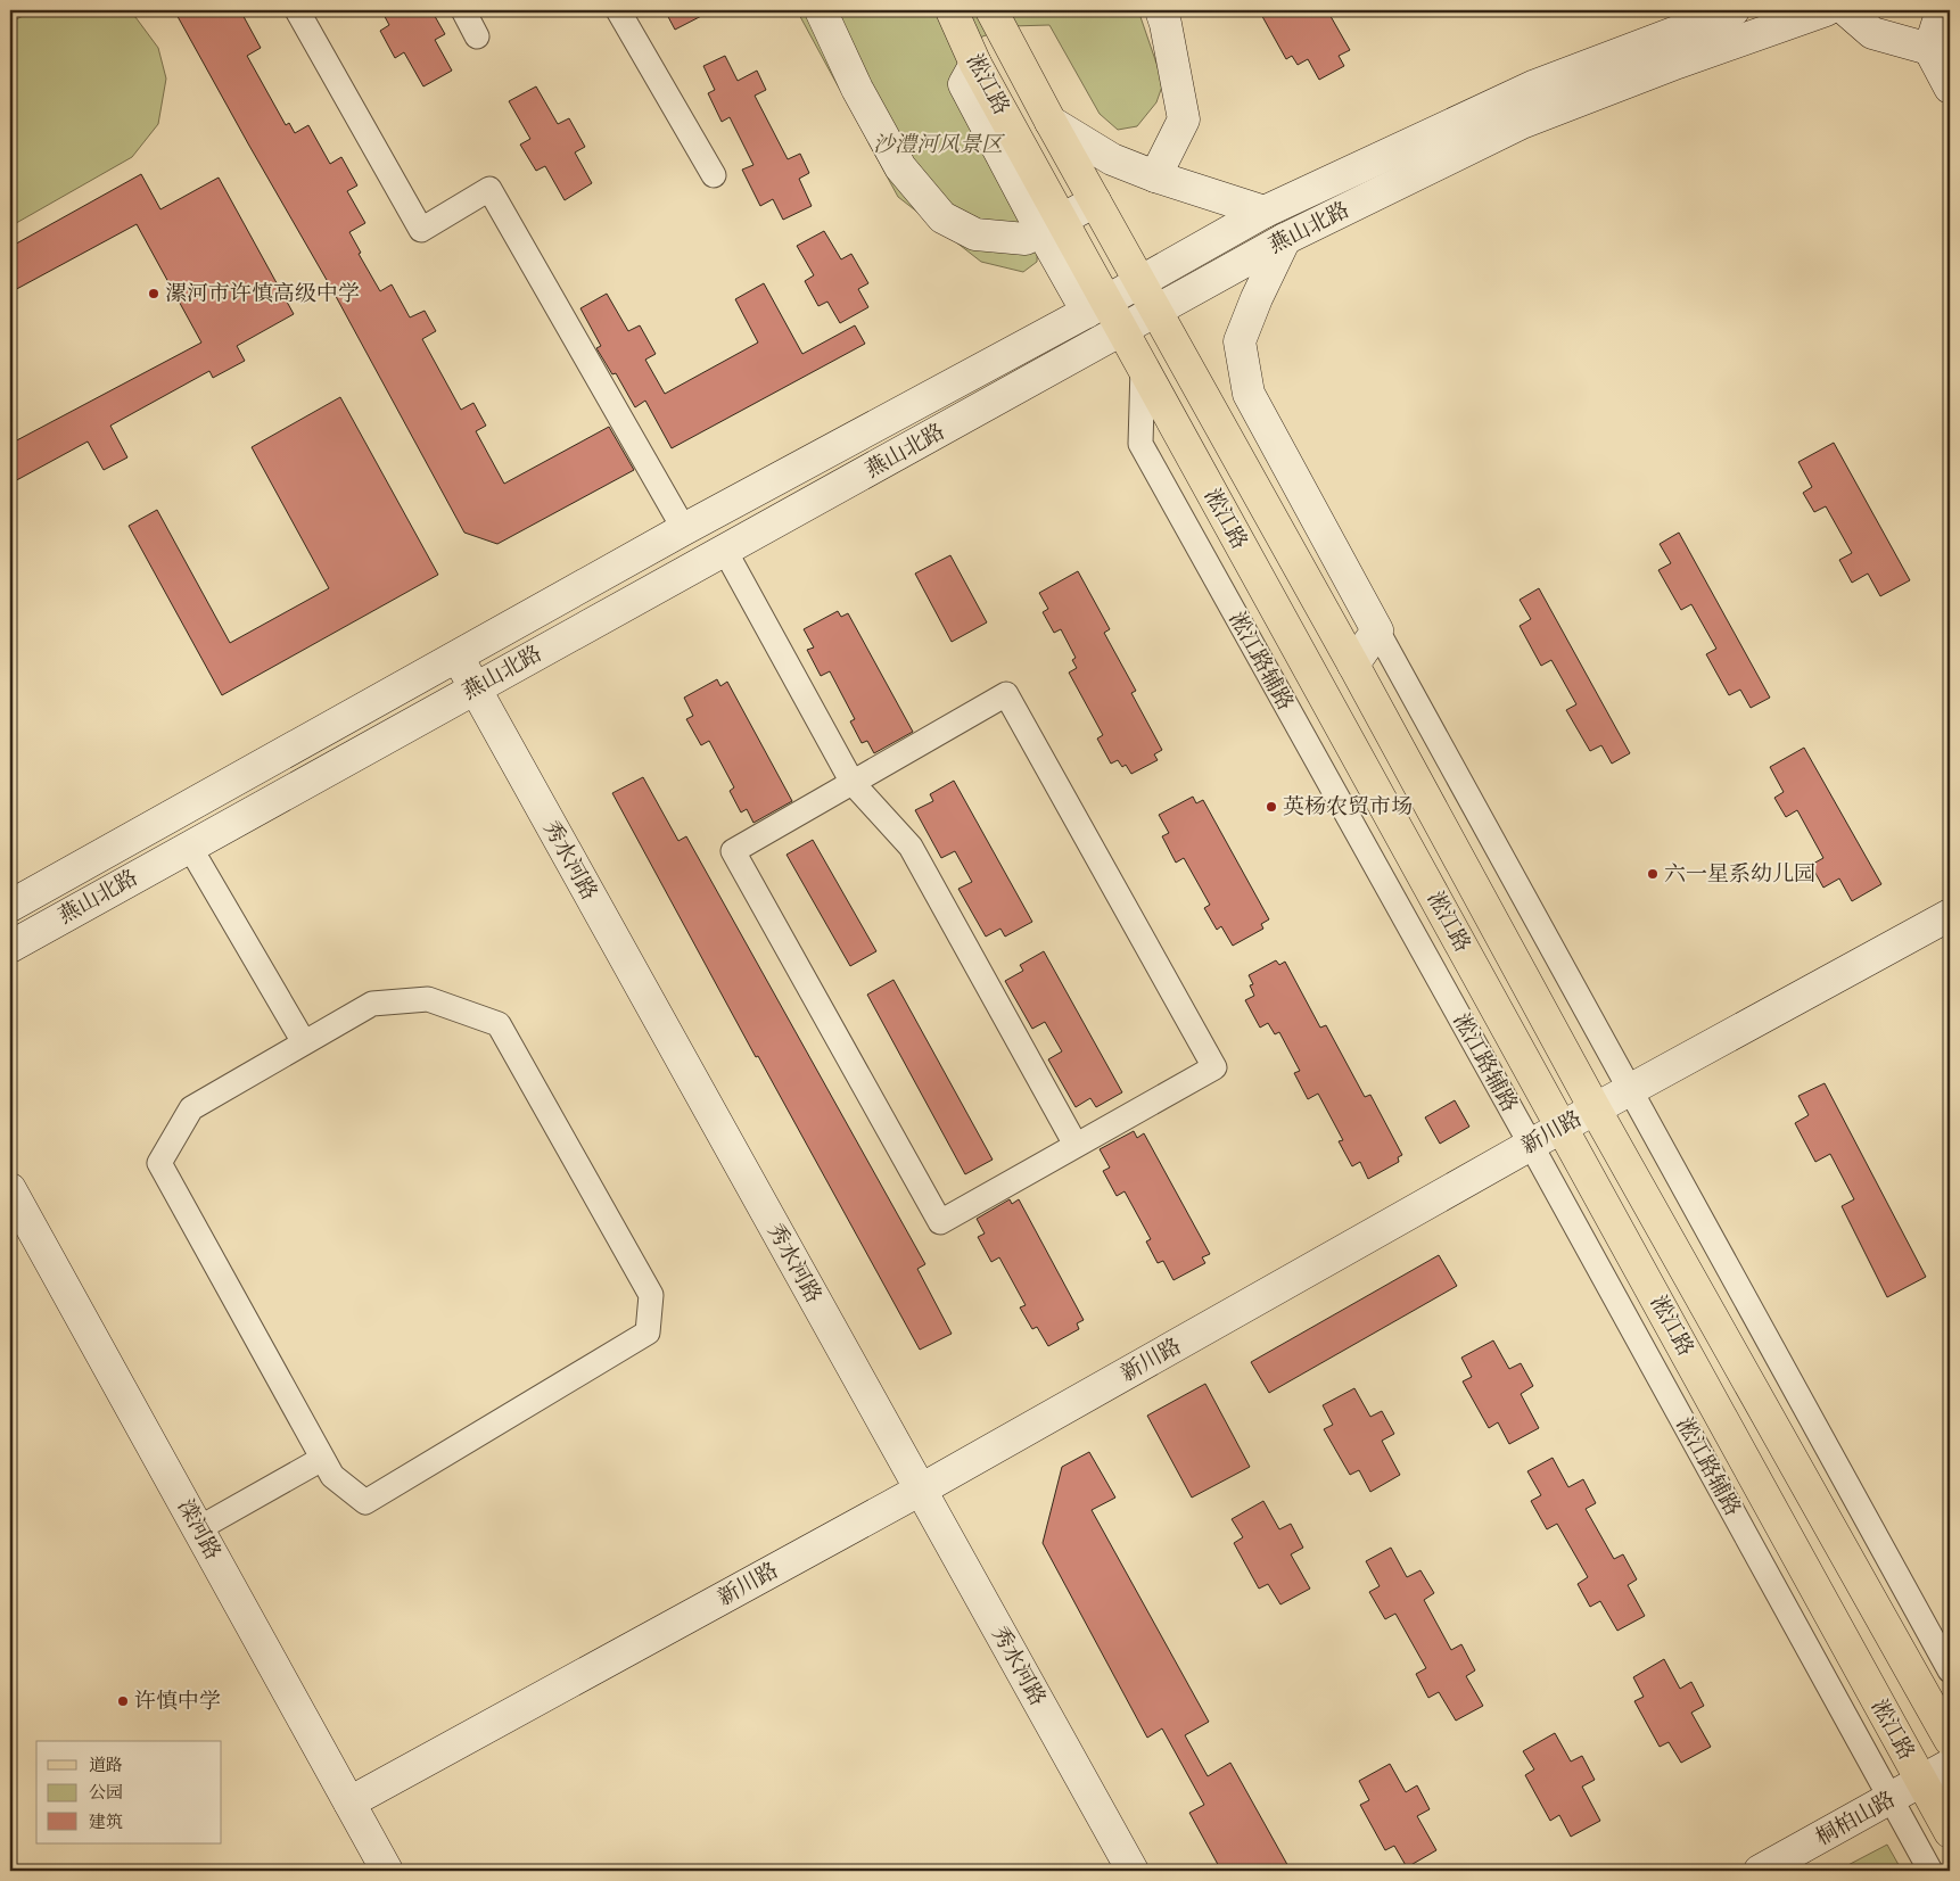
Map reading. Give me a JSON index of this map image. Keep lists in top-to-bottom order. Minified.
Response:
{"streets":{"main road":["淞江路"],"street":["燕山北路","淞江路辅路","秀水河路","新川路","滦河路","桐柏山路"]},"crossings":[["淞江路","燕山北路"],["淞江路","淞江路辅路"],["淞江路","新川路"],["淞江路","桐柏山路"],["燕山北路","秀水河路"],["淞江路辅路","新川路"],["淞江路辅路","桐柏山路"],["秀水河路","新川路"],["新川路","滦河路"]],"parks":["沙澧河风景区"],"places":["漯河市许慎高级中学","英杨农贸市场","六一星系幼儿园","许慎中学"],"legend":["道路","公园","建筑"]}
